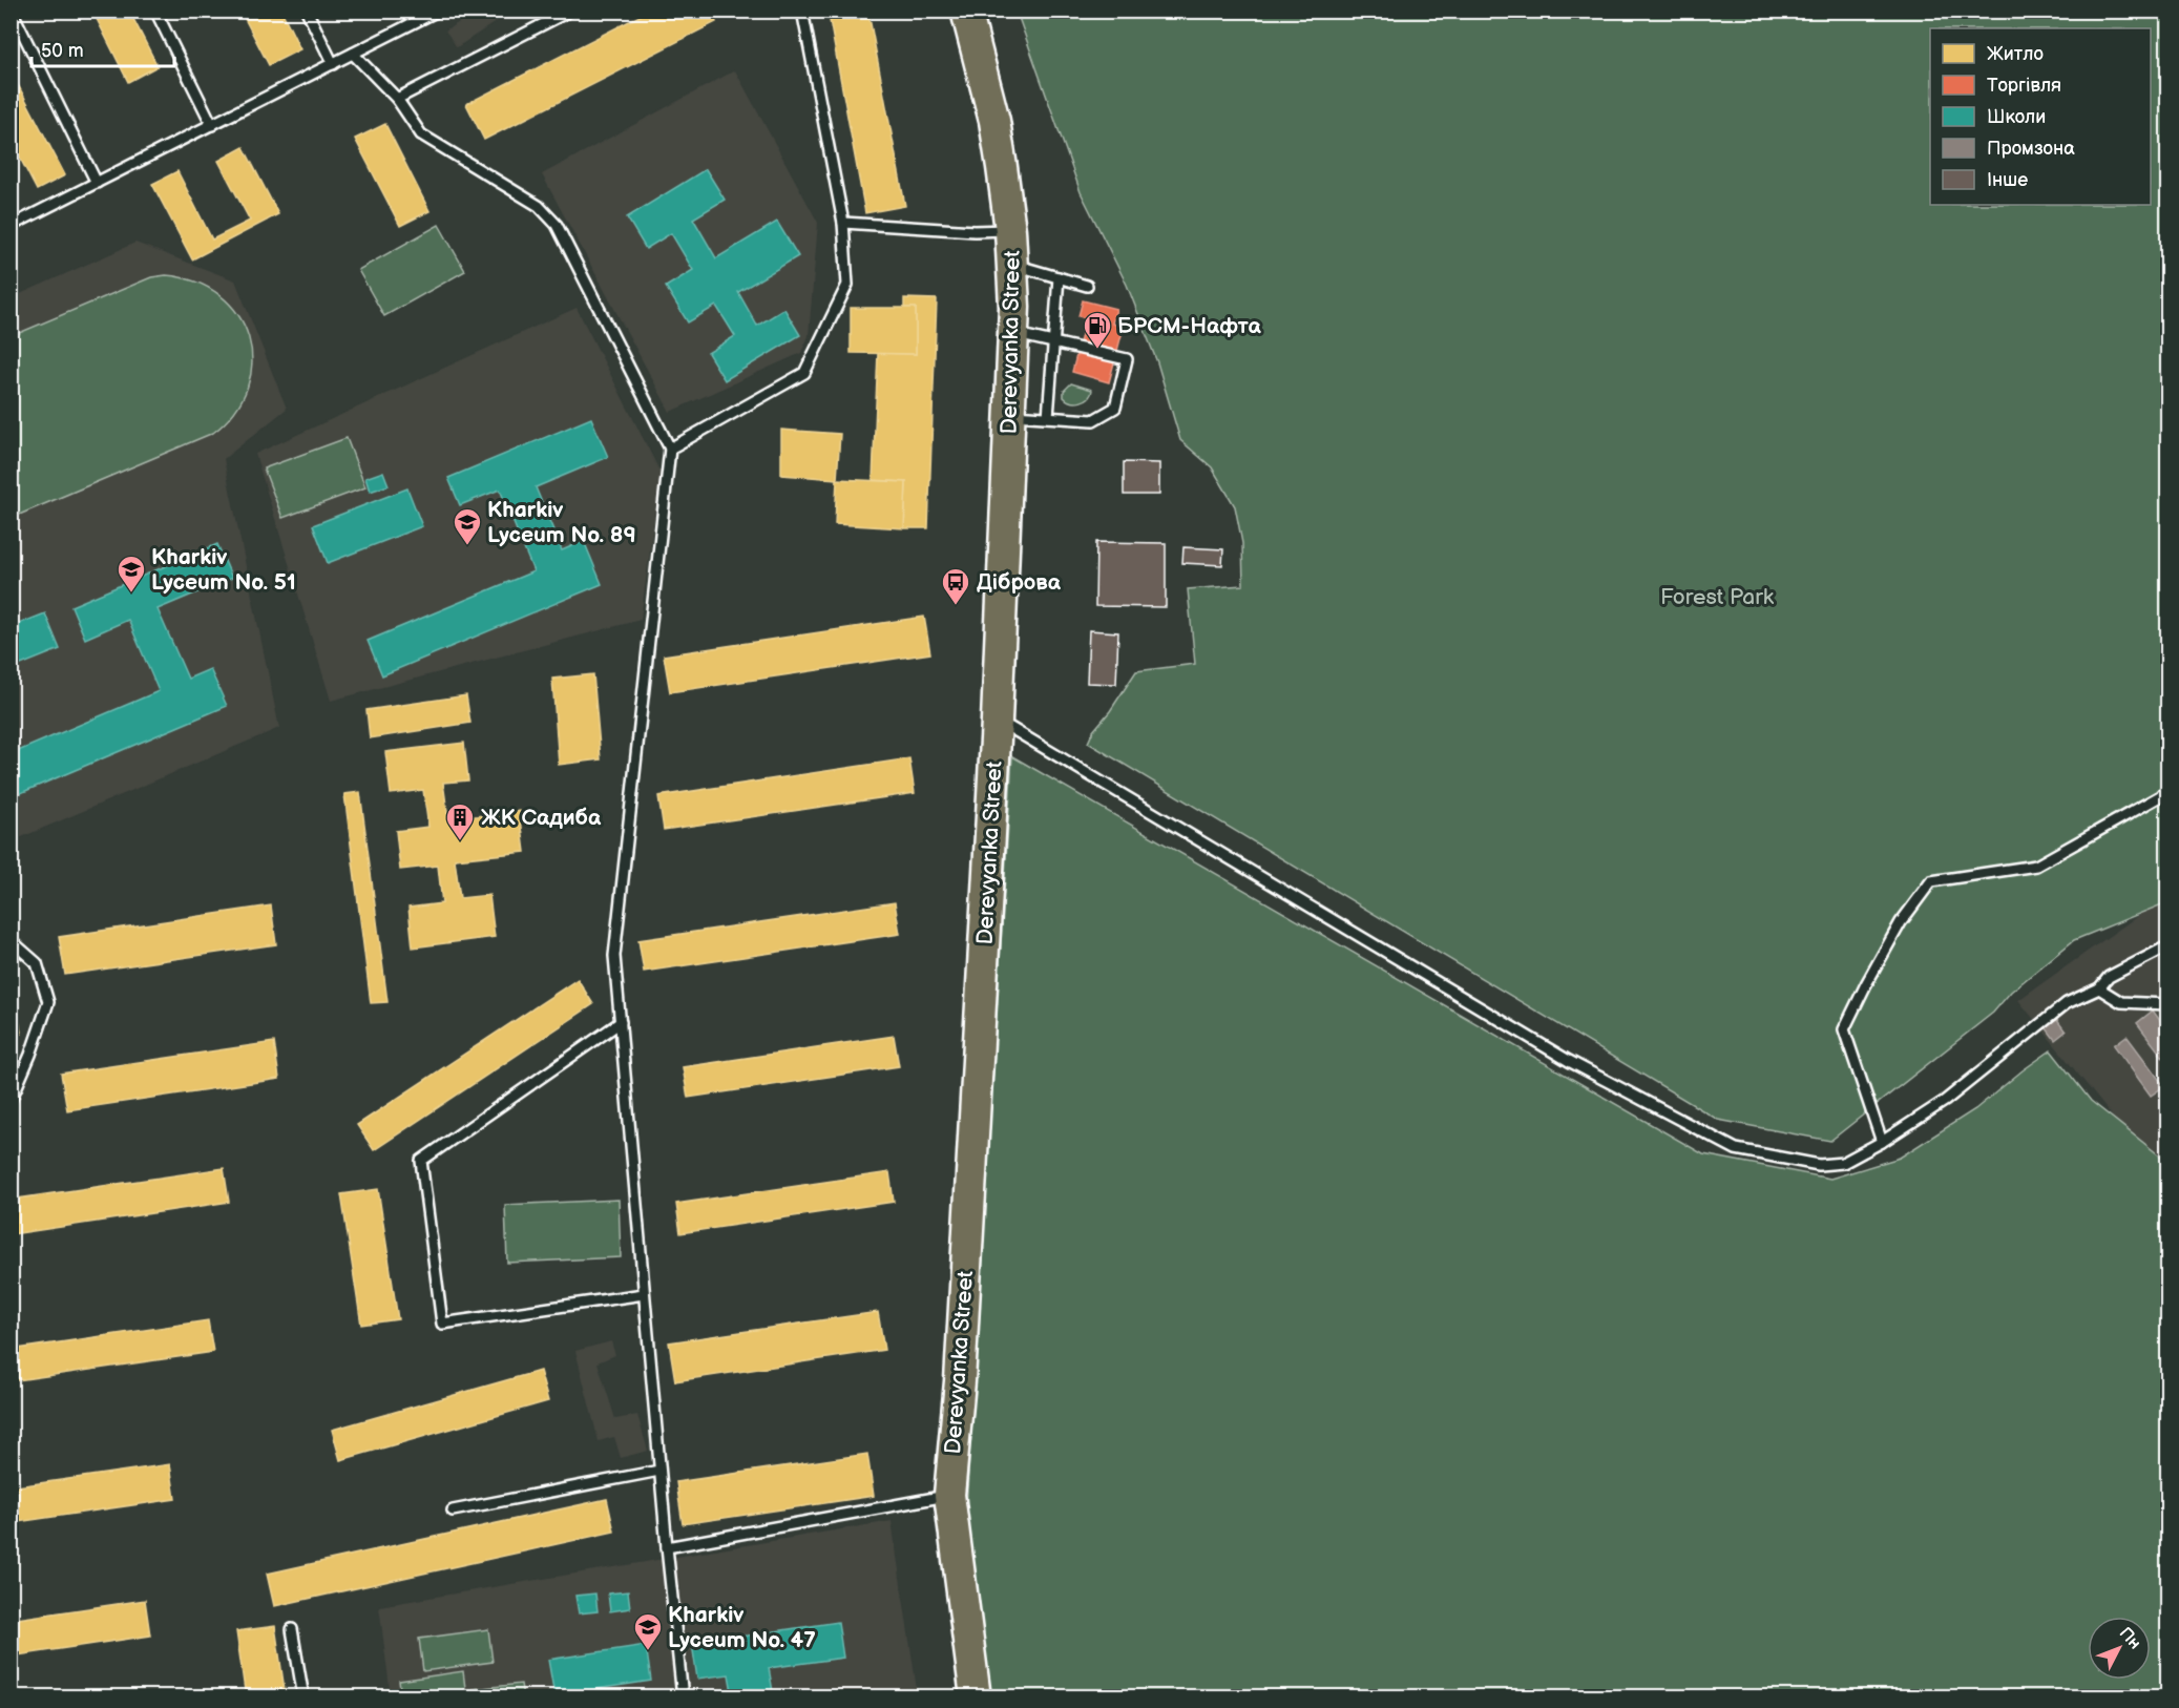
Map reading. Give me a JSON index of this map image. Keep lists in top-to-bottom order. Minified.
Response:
{"streets":{"main road":["Derevyanka Street"]},"parks":["Forest Park"],"places":{"fuel station":["БРСМ-Нафта"],"school or university":["Kharkiv Lyceum No. 89","Kharkiv Lyceum No. 51","Kharkiv Lyceum No. 47"],"bus stop":["Діброва"],"building":["ЖК Садиба"]},"legend":["Житло","Торгівля","Школи","Промзона","Інше"],"scale_bar":"50 m","north":"top right"}
